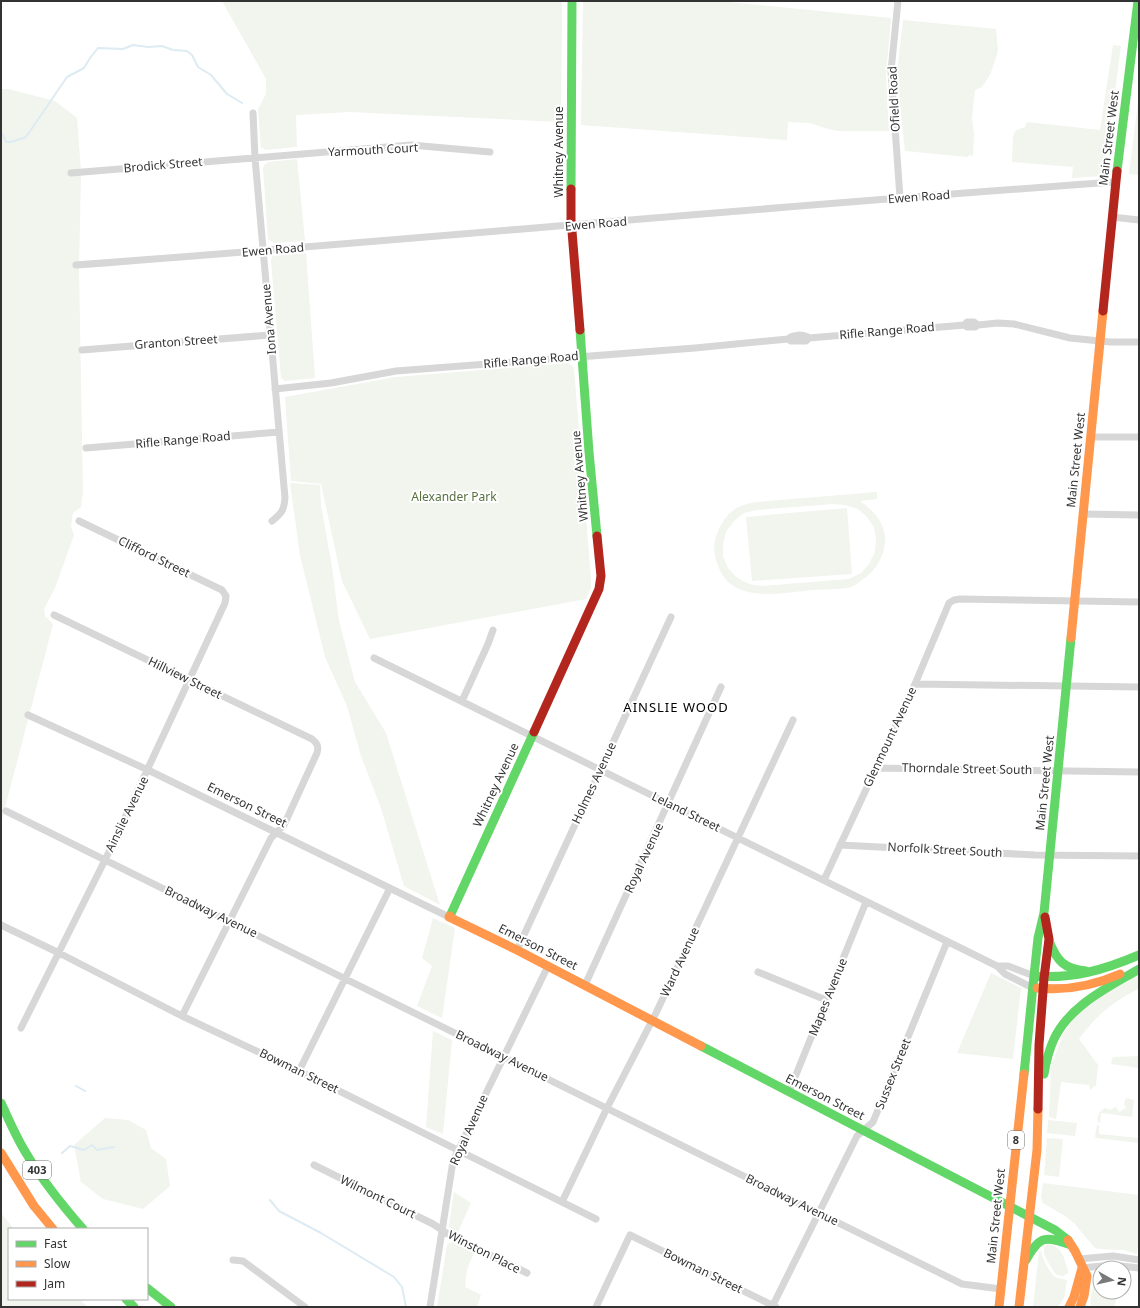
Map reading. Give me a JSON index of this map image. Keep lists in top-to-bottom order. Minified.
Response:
{"streets":{"main road":["Main Street West","Whitney Avenue","Emerson Street","8","403"],"street":["Ofield Road","Yarmouth Court","Brodick Street","Ewen Road","Iona Avenue","Rifle Range Road","Granton Street","Clifford Street","Hillview Street","Glenmount Avenue","Thorndale Street South","Holmes Avenue","Leland Street","Ainslie Avenue","Norfolk Street South","Royal Avenue","Broadway Avenue","Ward Avenue","Mapes Avenue","Bowman Street","Sussex Street","Wilmont Court","Winston Place"]},"crossings":[["Ofield Road","Ewen Road"],["Main Street West","Ewen Road"],["Main Street West","Rifle Range Road"],["Main Street West","Glenmount Avenue"],["Main Street West","Thorndale Street South"],["Main Street West","Emerson Street"],["Main Street West","Leland Street"],["Main Street West","Norfolk Street South"],["Main Street West","Broadway Avenue"],["Yarmouth Court","Brodick Street"],["Yarmouth Court","Iona Avenue"],["Whitney Avenue","Ewen Road"],["Whitney Avenue","Rifle Range Road"],["Whitney Avenue","Emerson Street"],["Whitney Avenue","Leland Street"],["Brodick Street","Iona Avenue"],["Ewen Road","Iona Avenue"],["Iona Avenue","Rifle Range Road"],["Iona Avenue","Granton Street"],["Clifford Street","Ainslie Avenue"],["Hillview Street","Emerson Street"],["Hillview Street","Ainslie Avenue"],["Glenmount Avenue","Thorndale Street South"],["Glenmount Avenue","Leland Street"],["Glenmount Avenue","Norfolk Street South"],["Holmes Avenue","Emerson Street"],["Holmes Avenue","Leland Street"],["Emerson Street","Ainslie Avenue"],["Emerson Street","Royal Avenue"],["Emerson Street","Ward Avenue"],["Emerson Street","Mapes Avenue"],["Emerson Street","Sussex Street"],["Leland Street","Royal Avenue"],["Leland Street","Ward Avenue"],["Leland Street","Mapes Avenue"],["Leland Street","Sussex Street"],["Ainslie Avenue","Broadway Avenue"],["Ainslie Avenue","Bowman Street"],["Royal Avenue","Broadway Avenue"],["Royal Avenue","Bowman Street"],["Royal Avenue","Wilmont Court"],["Royal Avenue","Winston Place"],["Broadway Avenue","Ward Avenue"],["Broadway Avenue","Sussex Street"],["Ward Avenue","Bowman Street"],["Bowman Street","Sussex Street"],["Wilmont Court","Winston Place"]],"districts":["AINSLIE WOOD"],"parks":["Alexander Park"],"legend":["Fast","Slow","Jam"],"north":"right"}
